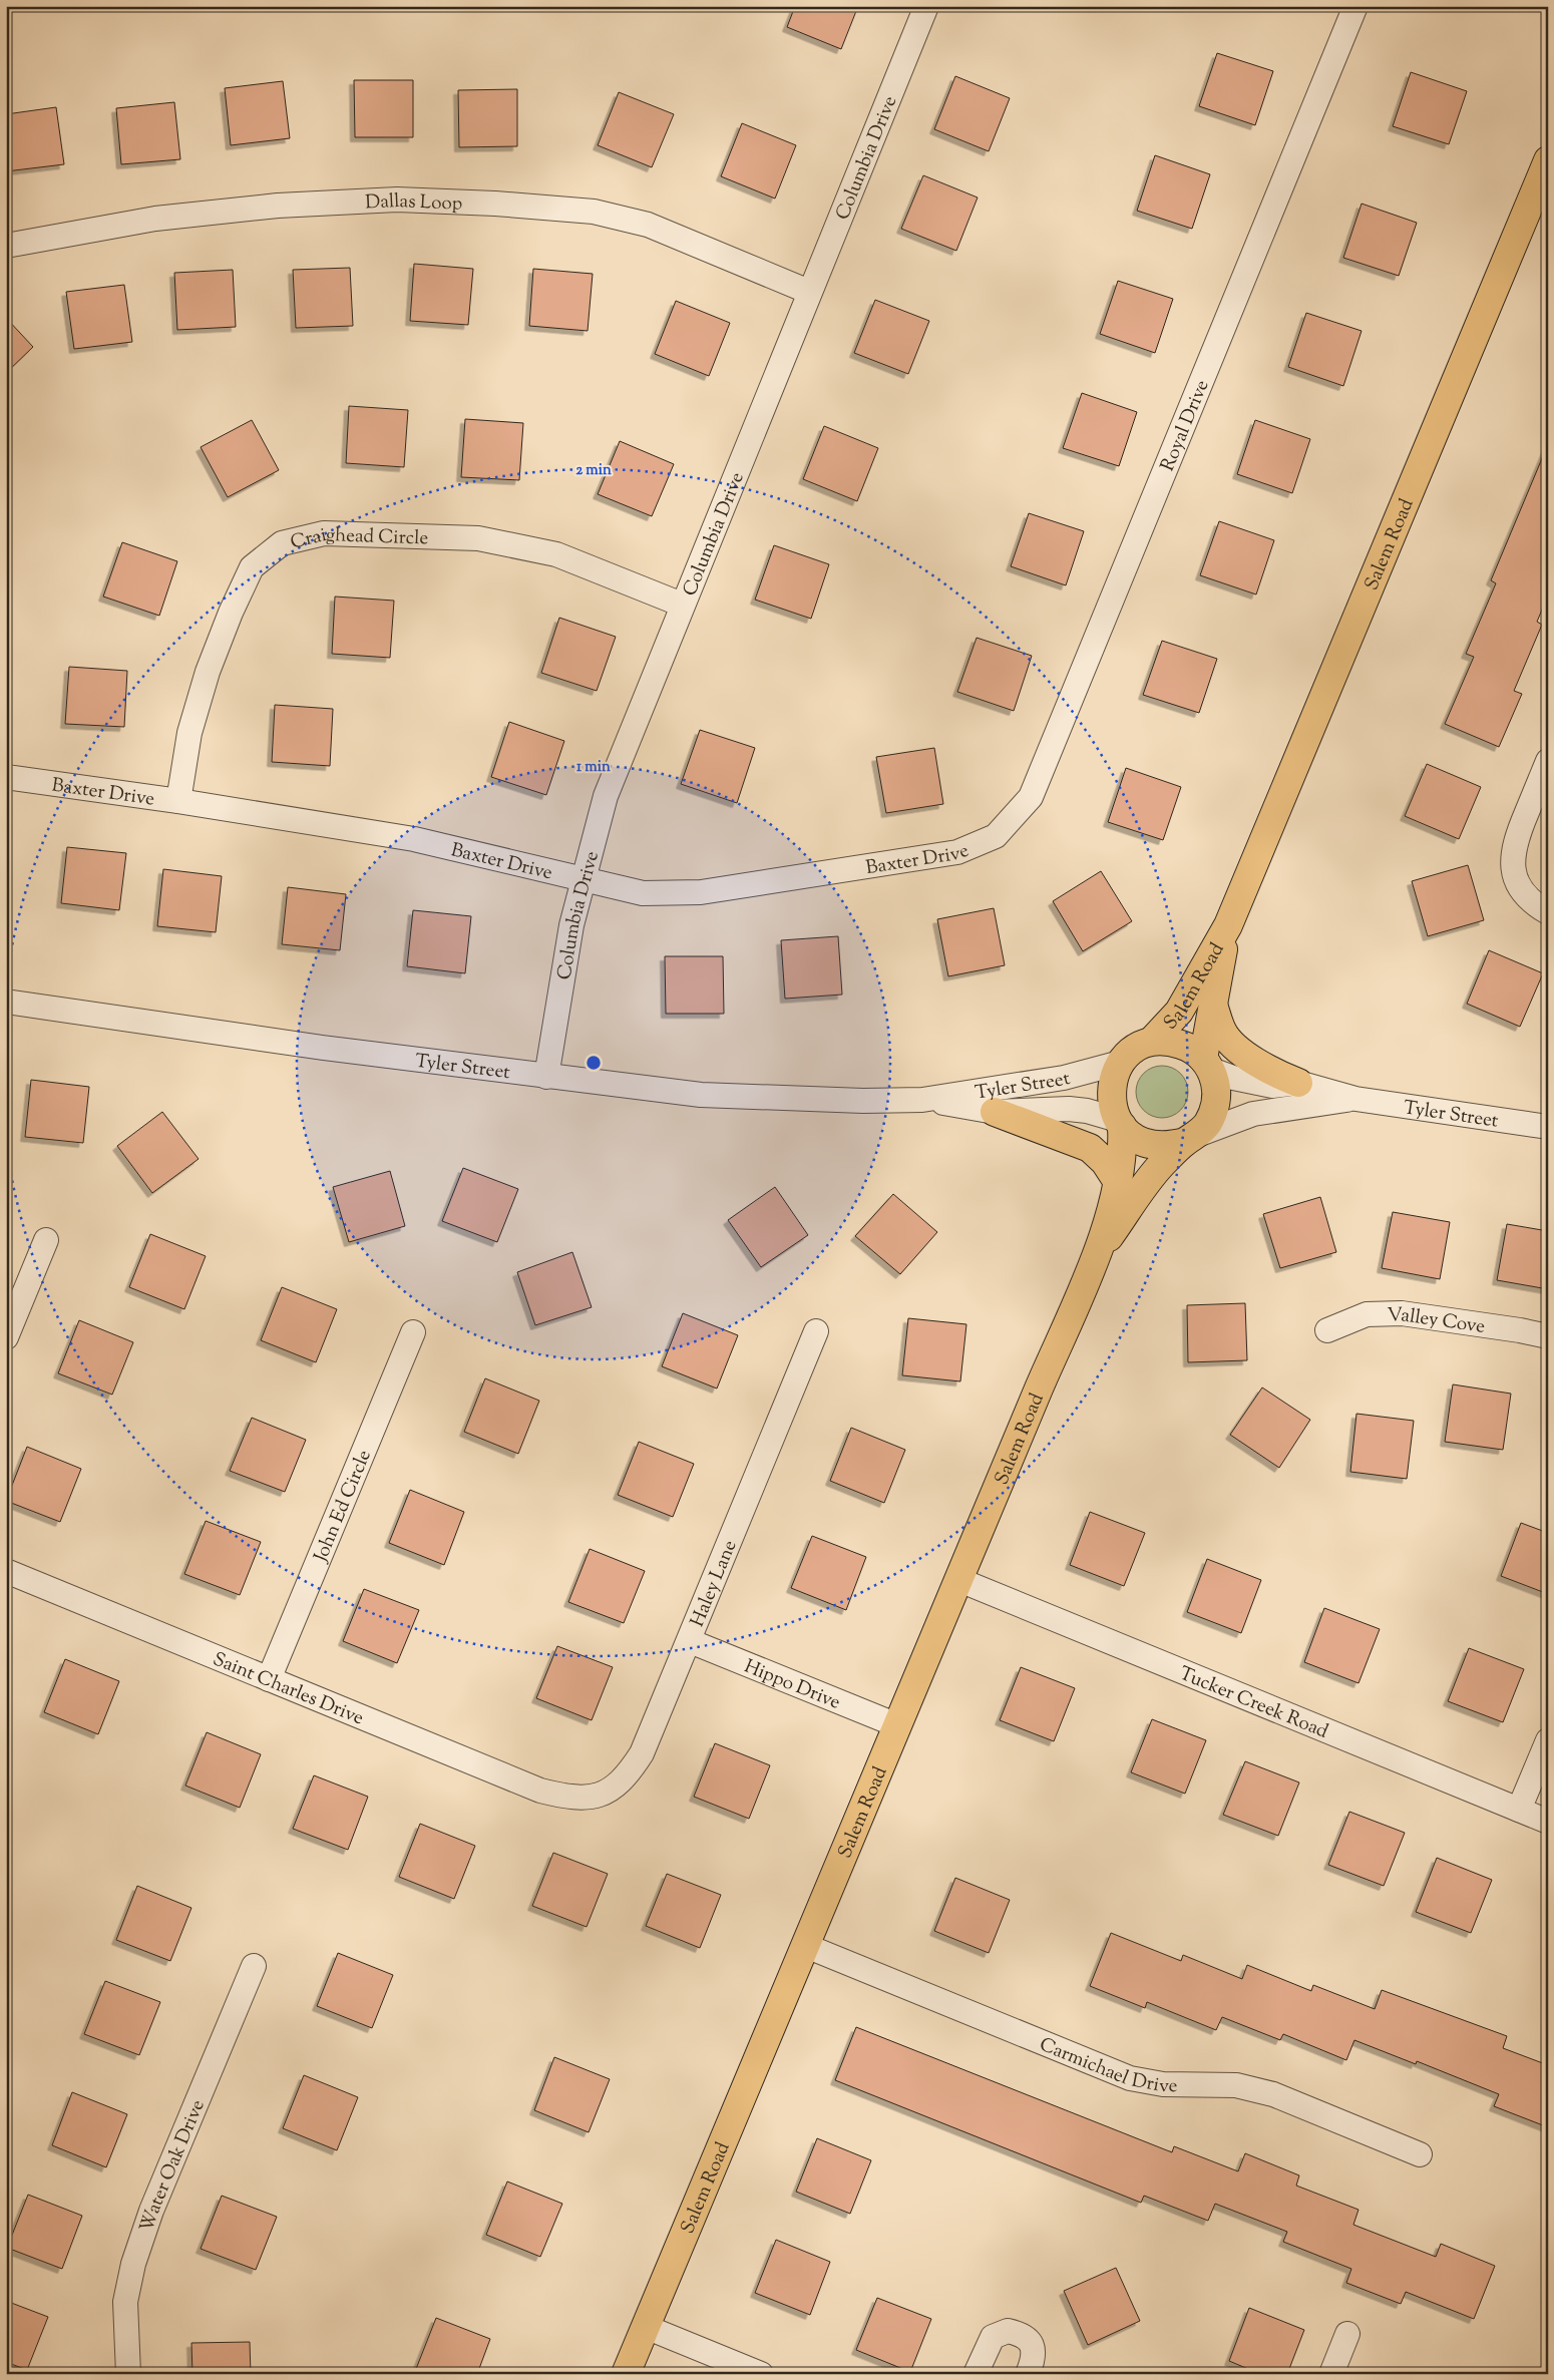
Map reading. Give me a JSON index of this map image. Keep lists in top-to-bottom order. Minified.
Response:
{"streets":{"main road":["Salem Road"],"street":["Columbia Drive","Dallas Loop","Royal Drive","Craighead Circle","Baxter Drive","Tyler Street","Valley Cove","John Ed Circle","Haley Lane","Hippo Drive","Saint Charles Drive","Tucker Creek Road","Carmichael Drive","Water Oak Drive"]},"crossings":[["Columbia Drive","Dallas Loop"],["Columbia Drive","Craighead Circle"],["Columbia Drive","Baxter Drive"],["Columbia Drive","Tyler Street"],["Royal Drive","Baxter Drive"],["Craighead Circle","Baxter Drive"],["Salem Road","Tyler Street"],["Salem Road","Hippo Drive"],["Salem Road","Tucker Creek Road"],["Salem Road","Carmichael Drive"],["John Ed Circle","Saint Charles Drive"],["Haley Lane","Hippo Drive"],["Haley Lane","Saint Charles Drive"]],"rings":["2 min","1 min"]}
